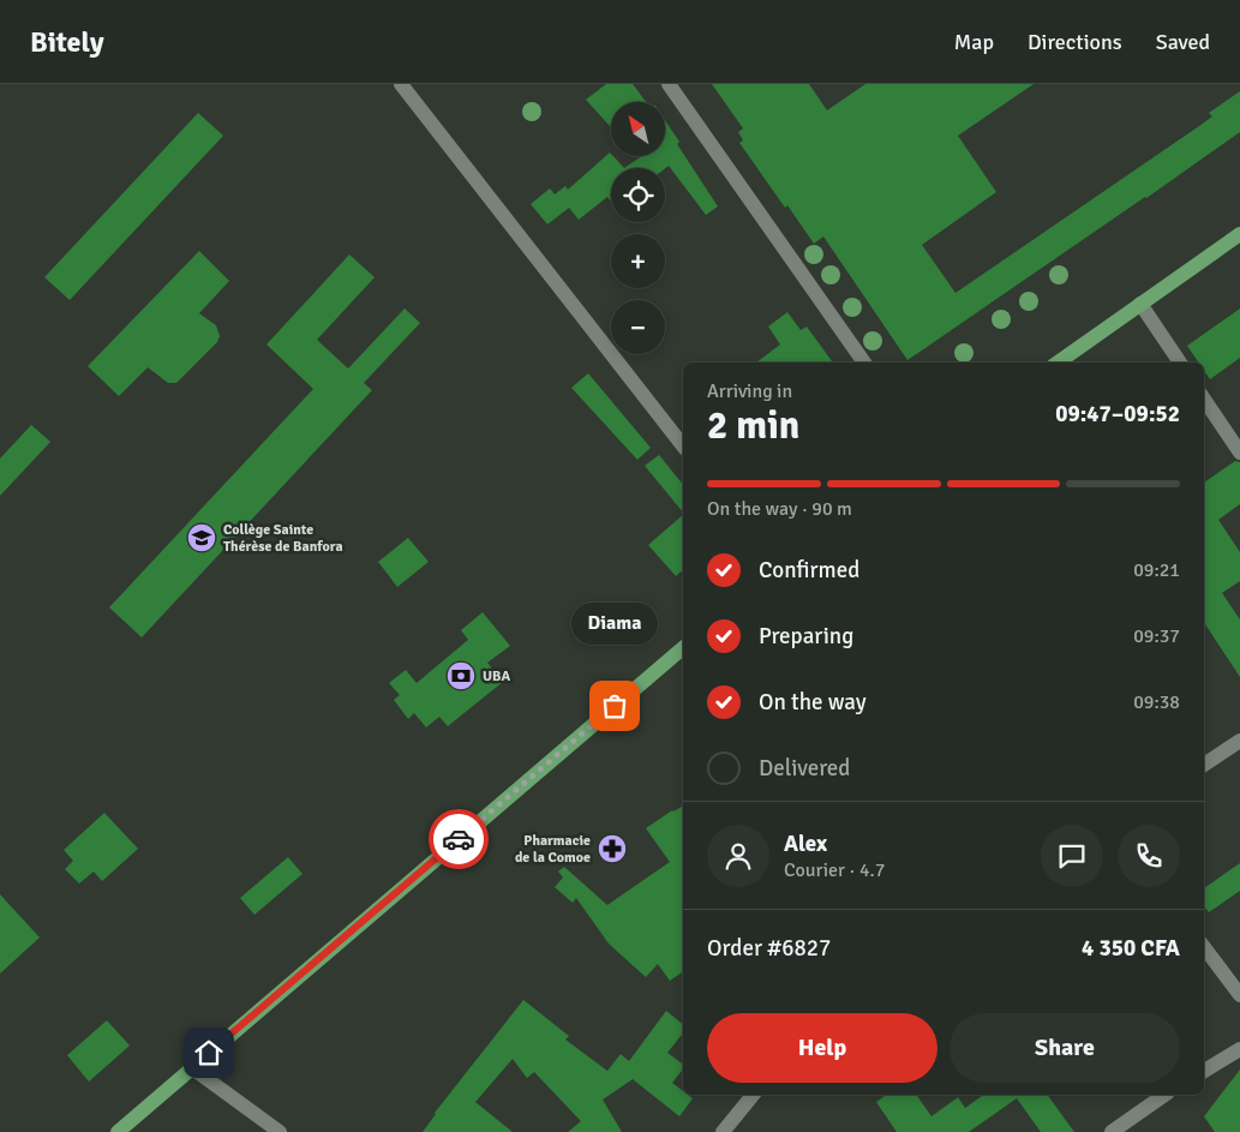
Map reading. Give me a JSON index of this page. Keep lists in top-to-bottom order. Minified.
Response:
{"places":{"school or university":["Collège Sainte Thérèse de Banfora"],"bank":["UBA"],"other":["Diama"],"pharmacy":["Pharmacie de la Comoe"]},"north":"top left","page":{"header":"Bitely","nav":["Map","Directions","Saved"],"map_buttons":["+","−"],"heading":["2 min","Arriving in","09:47–09:52"],"panel":["Alex","Courier · 4.7","Order #6827","4 350 CFA"],"bar":"On the way · 90 m","list":[["Confirmed","09:21"],["Preparing","09:37"],["On the way","09:38"],"Delivered"],"bubble":"Diama","buttons":["Help","Share"]}}
